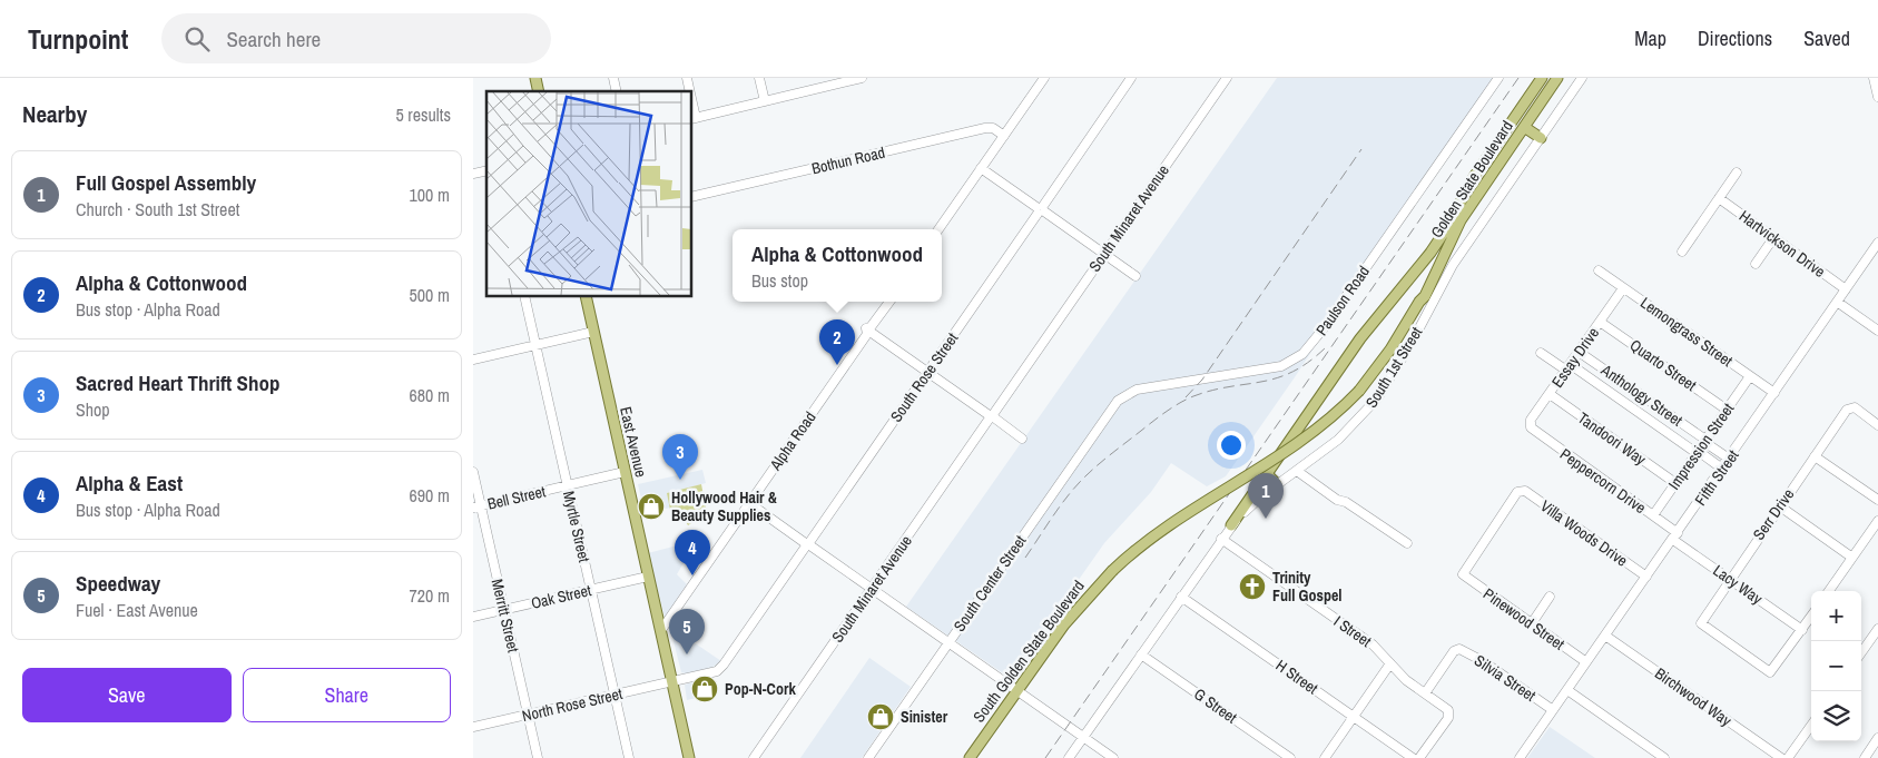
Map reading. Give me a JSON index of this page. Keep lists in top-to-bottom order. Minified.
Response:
{"streets":{"main road":["Golden State Boulevard","East Avenue","South Golden State Boulevard"],"street":["Bothun Road","South Minaret Avenue","Hartvickson Drive","Paulson Road","Lemongrass Street","Essay Drive","Quarto Street","South 1st Street","South Rose Street","Anthology Street","Tandoori Way","Alpha Road","Impression Street","Fifth Street","Peppercorn Drive","Bell Street","Serr Drive","Myrtle Street","Villa Woods Drive","South Center Street","Lacy Way","Oak Street","Merritt Street","Pinewood Street","I Street","H Street","Silvia Street","Birchwood Way","North Rose Street","G Street"]},"crossings":[["Golden State Boulevard","South Golden State Boulevard"],["Hartvickson Drive","Fifth Street"],["Paulson Road","South Center Street"],["Lemongrass Street","Essay Drive"],["Lemongrass Street","Impression Street"],["Lemongrass Street","Fifth Street"],["Essay Drive","Quarto Street"],["Essay Drive","Anthology Street"],["Essay Drive","Tandoori Way"],["Essay Drive","Peppercorn Drive"],["Quarto Street","Impression Street"],["South 1st Street","I Street"],["South 1st Street","H Street"],["South 1st Street","G Street"],["South Rose Street","East Avenue"],["South Rose Street","North Rose Street"],["Anthology Street","Impression Street"],["Anthology Street","Fifth Street"],["Tandoori Way","Impression Street"],["Alpha Road","East Avenue"],["East Avenue","Bell Street"],["East Avenue","Oak Street"],["East Avenue","North Rose Street"],["Impression Street","Peppercorn Drive"],["Fifth Street","Peppercorn Drive"],["Fifth Street","Villa Woods Drive"],["Fifth Street","Lacy Way"],["Fifth Street","Pinewood Street"],["Fifth Street","Silvia Street"],["Fifth Street","Birchwood Way"],["Peppercorn Drive","Lacy Way"],["Bell Street","Myrtle Street"],["Bell Street","Merritt Street"],["Serr Drive","Lacy Way"],["Myrtle Street","Oak Street"],["Myrtle Street","North Rose Street"],["Villa Woods Drive","Pinewood Street"],["Oak Street","Merritt Street"],["Merritt Street","North Rose Street"],["I Street","Silvia Street"]],"places":{"shop":["Hollywood Hair & Beauty Supplies","Pop-N-Cork","Sinister"],"church":["Trinity Full Gospel"]},"page":{"header":"Turnpoint","search":"Search here","nav":["Map","Directions","Saved"],"heading":["Nearby","5 results"],"list":[{"mark":"1","name":"Full Gospel Assembly","note":"Church · South 1st Street","value":"100 m"},{"mark":"2","name":"Alpha & Cottonwood","note":"Bus stop · Alpha Road","value":"500 m"},{"mark":"3","name":"Sacred Heart Thrift Shop","note":"Shop","value":"680 m"},{"mark":"4","name":"Alpha & East","note":"Bus stop · Alpha Road","value":"690 m"},{"mark":"5","name":"Speedway","note":"Fuel · East Avenue","value":"720 m"}],"popup":["Alpha & Cottonwood","Bus stop"],"pins":["2","3","1","4","5"],"map_buttons":["+","−"],"buttons":["Save","Share"]}}
